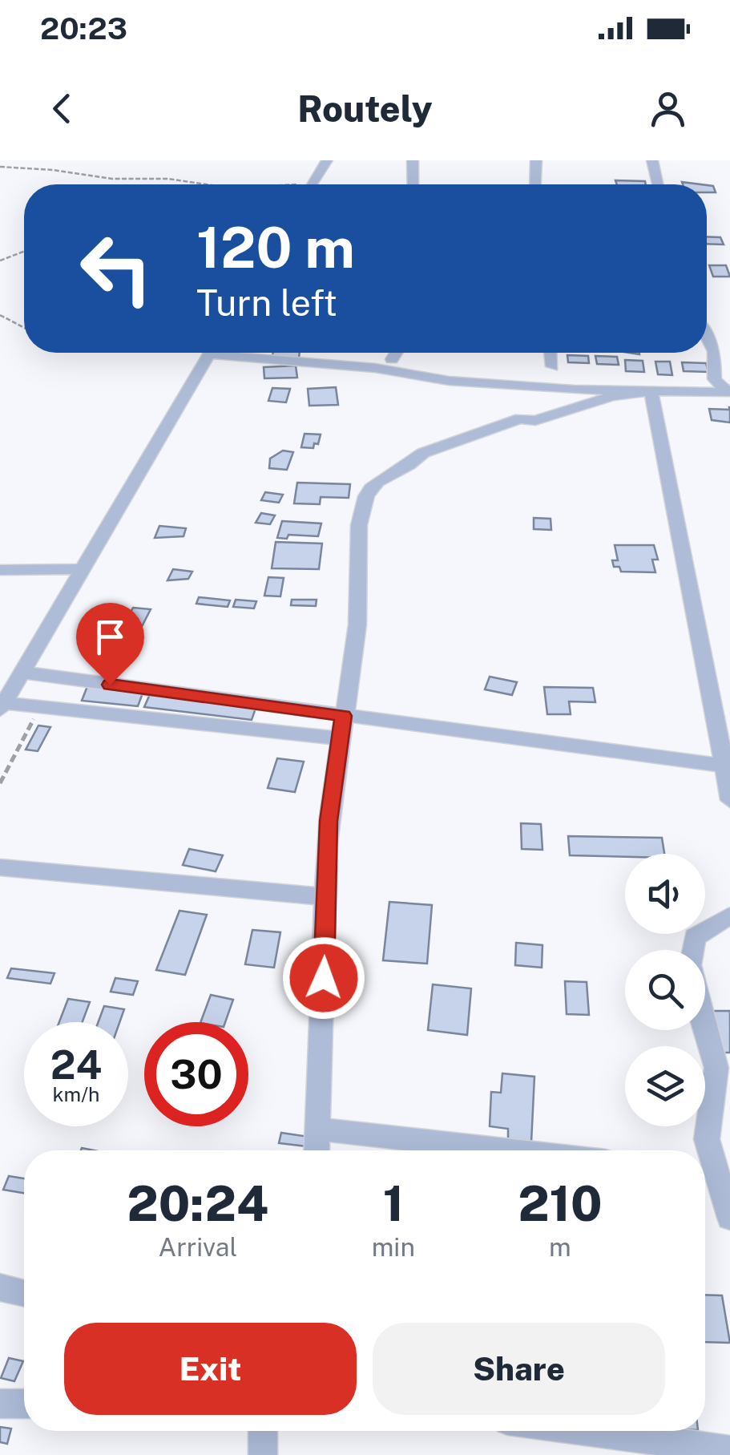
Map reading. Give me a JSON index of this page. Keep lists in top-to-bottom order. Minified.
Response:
{"page":{"status":"20:23","header":"Routely","turn":["120 m","Turn left"],"speed":"24 km/h","limit":"30","eta":["20:24","Arrival","1","min","210","m"],"buttons":["Exit","Share"]}}
